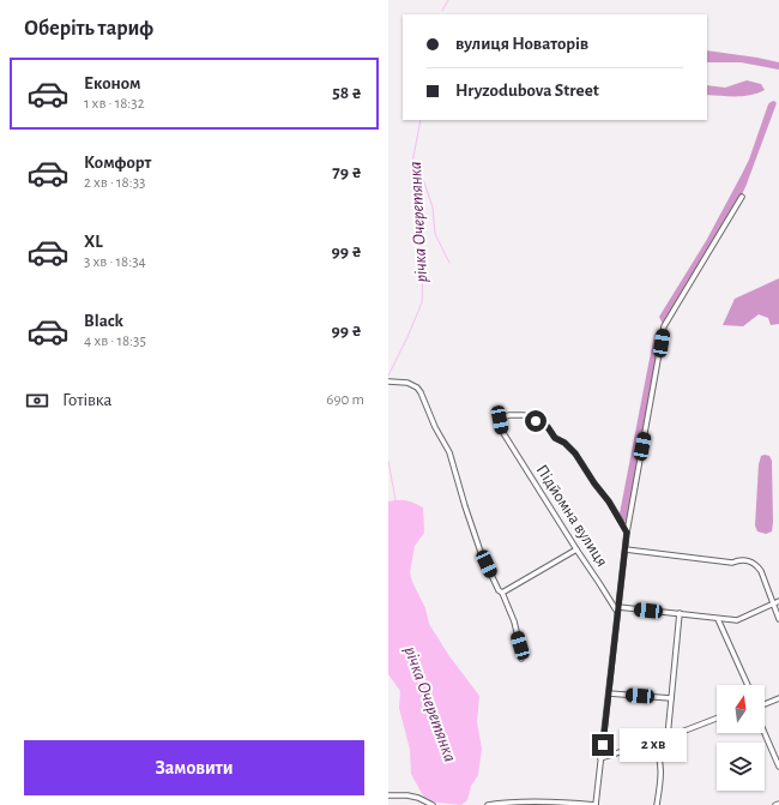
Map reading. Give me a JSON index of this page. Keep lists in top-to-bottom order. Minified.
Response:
{"streets":{"street":["Підйомна вулиця"]},"water":["річка Очеретянка"],"north":"top","page":{"heading":"Оберіть тариф","banner":["вулиця Новаторів","Hryzodubova Street"],"list":[{"name":"Економ","note":"1 хв · 18:32","value":"58 ₴"},{"name":"Комфорт","note":"2 хв · 18:33","value":"79 ₴"},{"name":"XL","note":"3 хв · 18:34","value":"99 ₴"},{"name":"Black","note":"4 хв · 18:35","value":"99 ₴"}],"pay":["Готівка","690 m"],"bubble":"2 хв","buttons":"Замовити"}}
